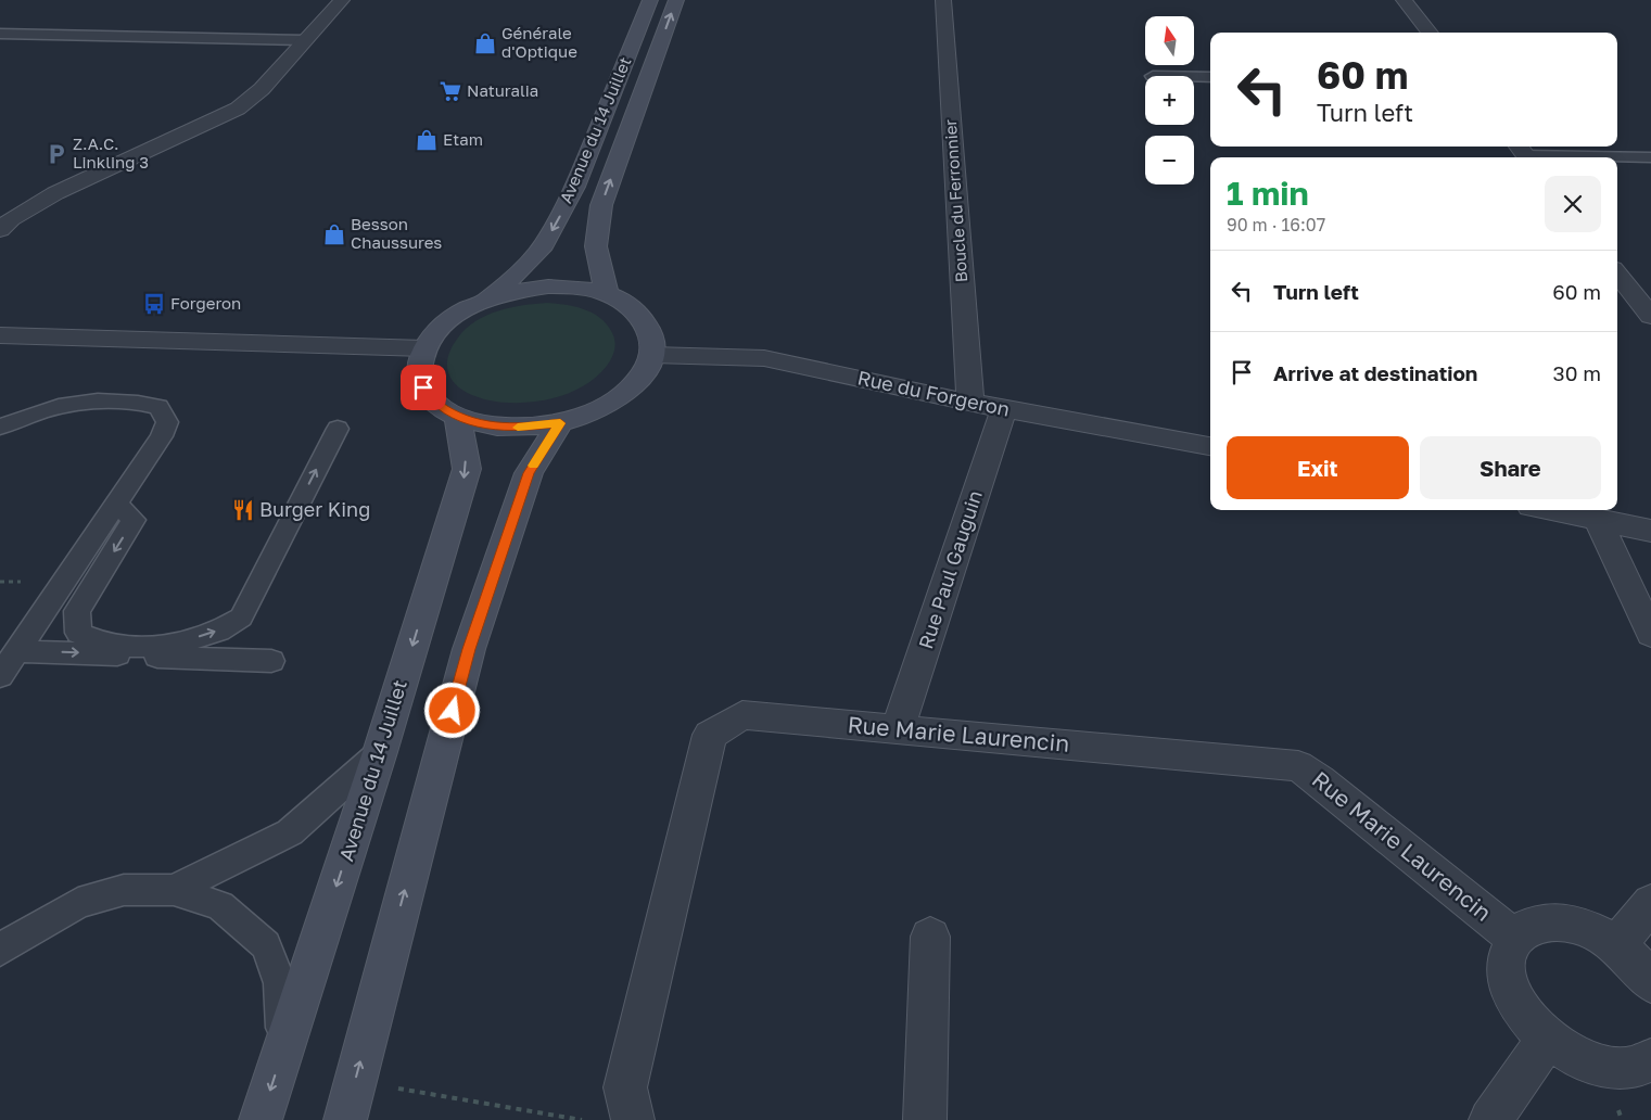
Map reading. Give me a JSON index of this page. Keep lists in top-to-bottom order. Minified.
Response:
{"streets":{"main road":["Avenue du 14 Juillet"],"street":["Boucle du Ferronnier","Rue du Forgeron","Rue Paul Gauguin","Rue Marie Laurencin"]},"crossings":[["Avenue du 14 Juillet","Rue du Forgeron"],["Boucle du Ferronnier","Rue du Forgeron"],["Rue du Forgeron","Rue Paul Gauguin"],["Rue Paul Gauguin","Rue Marie Laurencin"]],"places":{"shop":["Générale d'Optique","Etam","Besson Chaussures"],"supermarket":["Naturalia"],"parking":["Z.A.C. Linkling 3"],"bus stop":["Forgeron"],"restaurant":["Burger King"]},"north":"top","page":{"map_buttons":["+","−"],"turn":["60 m","Turn left"],"heading":["1 min","90 m · 16:07"],"list":[{"name":"Turn left","value":"60 m"},{"name":"Arrive at destination","value":"30 m"}],"buttons":["Exit","Share"]}}
